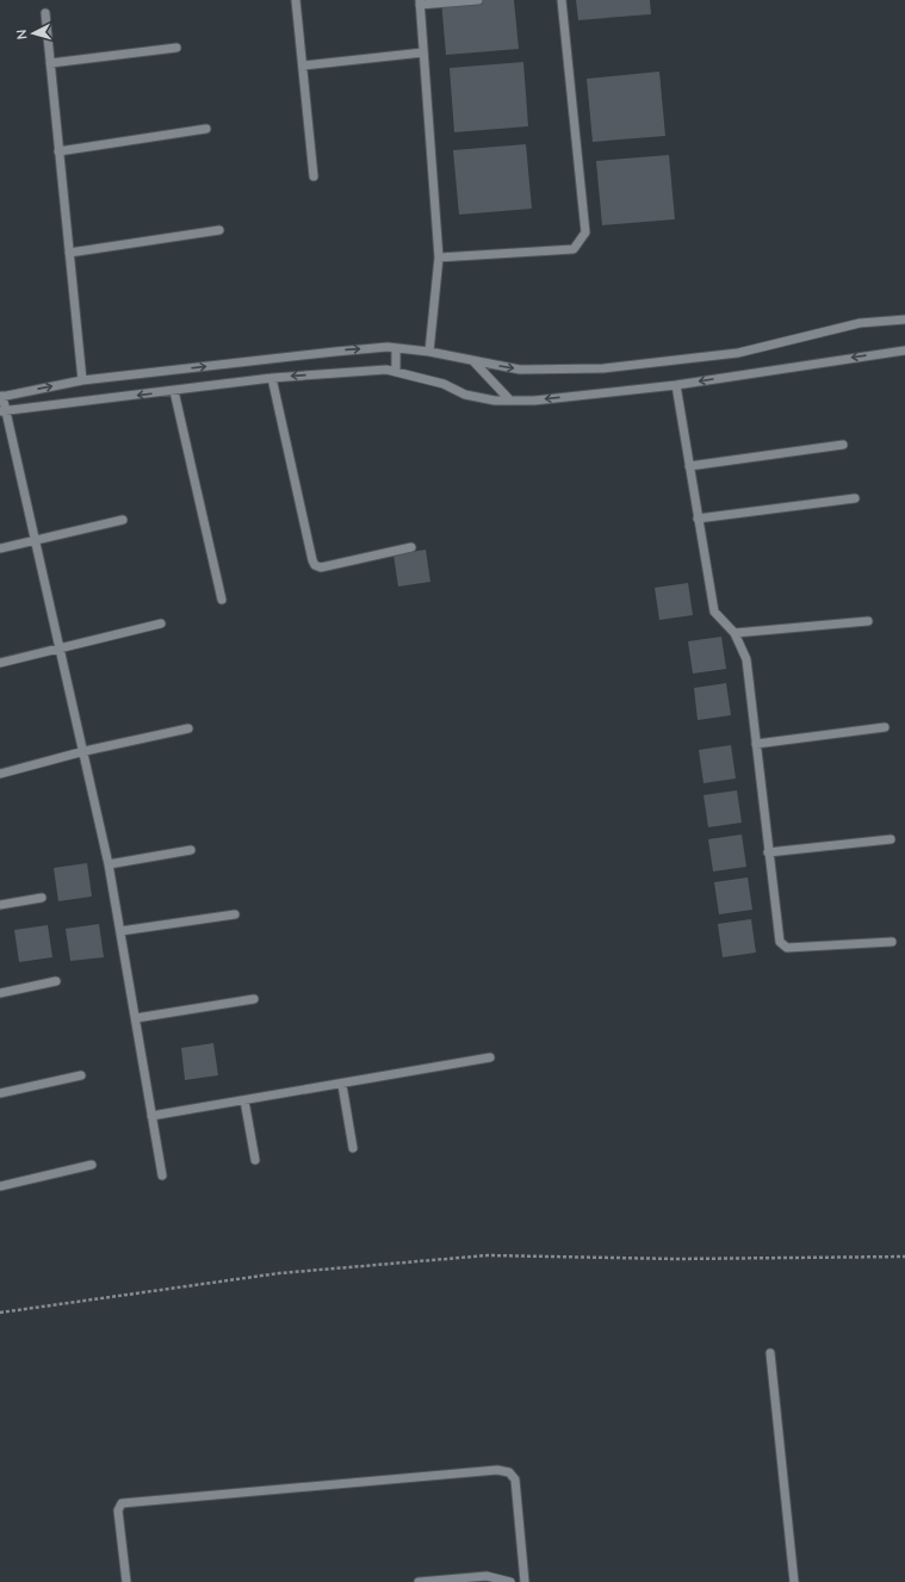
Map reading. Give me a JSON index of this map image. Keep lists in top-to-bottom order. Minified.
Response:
{"north":"left"}
